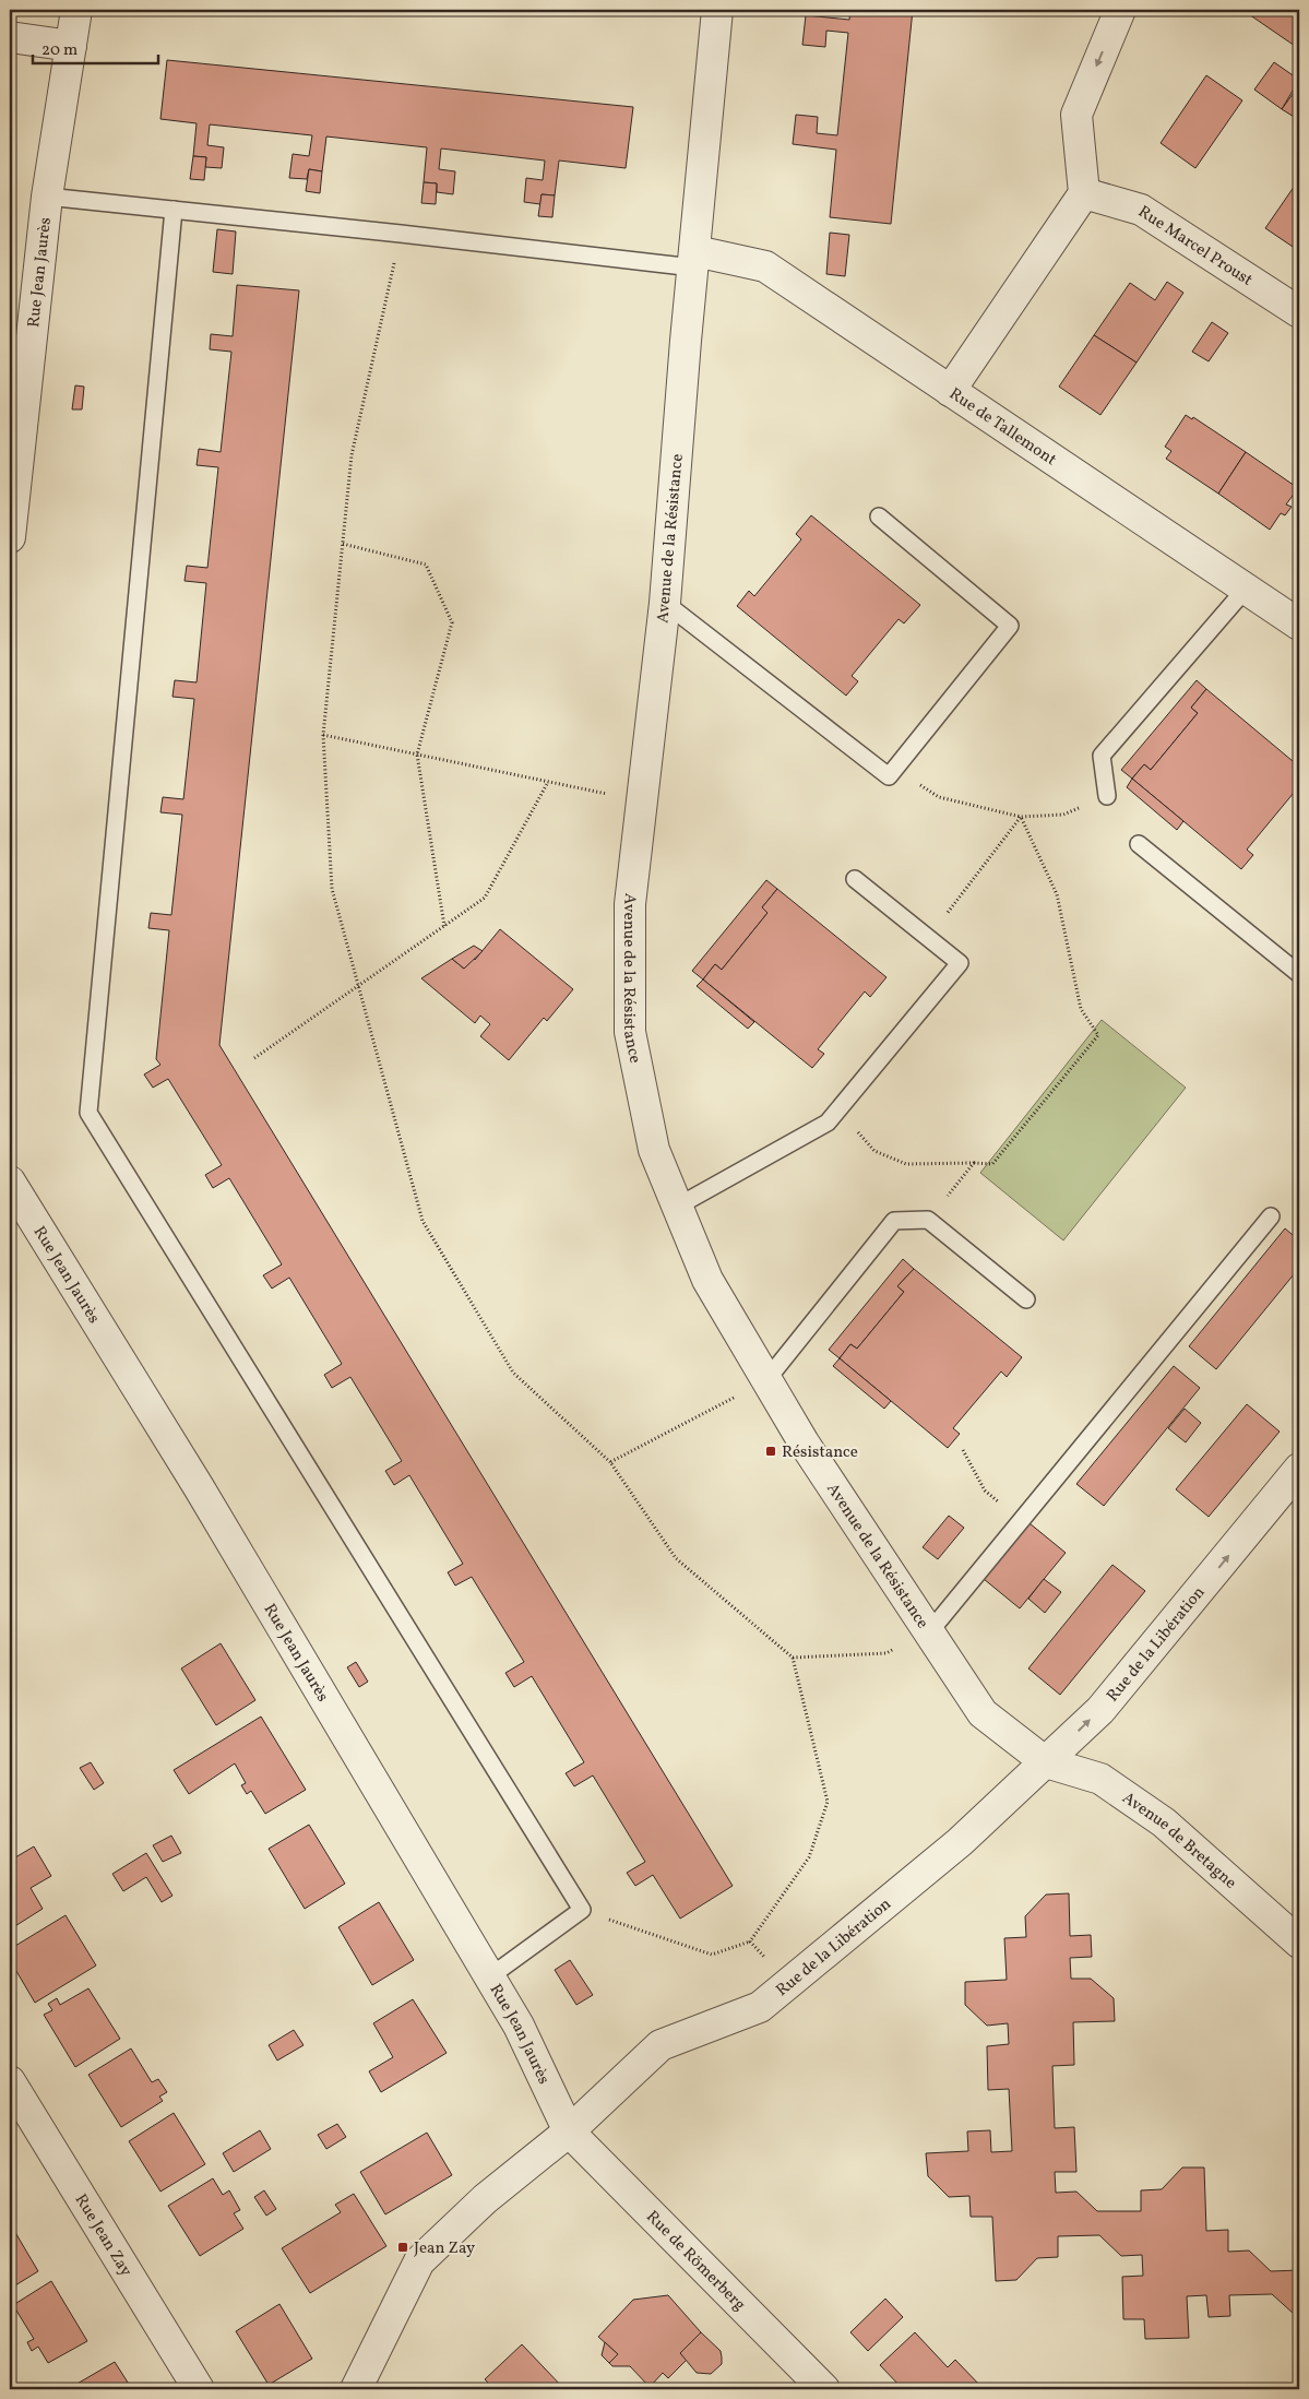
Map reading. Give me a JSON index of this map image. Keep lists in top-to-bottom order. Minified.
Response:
{"streets":{"street":["Rue Marcel Proust","Rue Jean Jaurès","Rue de Tallemont","Avenue de la Résistance","Rue de la Libération","Avenue de Bretagne","Rue Jean Zay","Rue de Römerberg"]},"crossings":[["Rue Jean Jaurès","Rue de la Libération"],["Rue Jean Jaurès","Rue de Römerberg"],["Rue de Tallemont","Avenue de la Résistance"],["Avenue de la Résistance","Rue de la Libération"],["Avenue de la Résistance","Avenue de Bretagne"],["Rue de la Libération","Avenue de Bretagne"],["Rue de la Libération","Rue de Römerberg"]],"places":{"transit":["Résistance","Jean Zay"]},"scale_bar":"20 m"}
